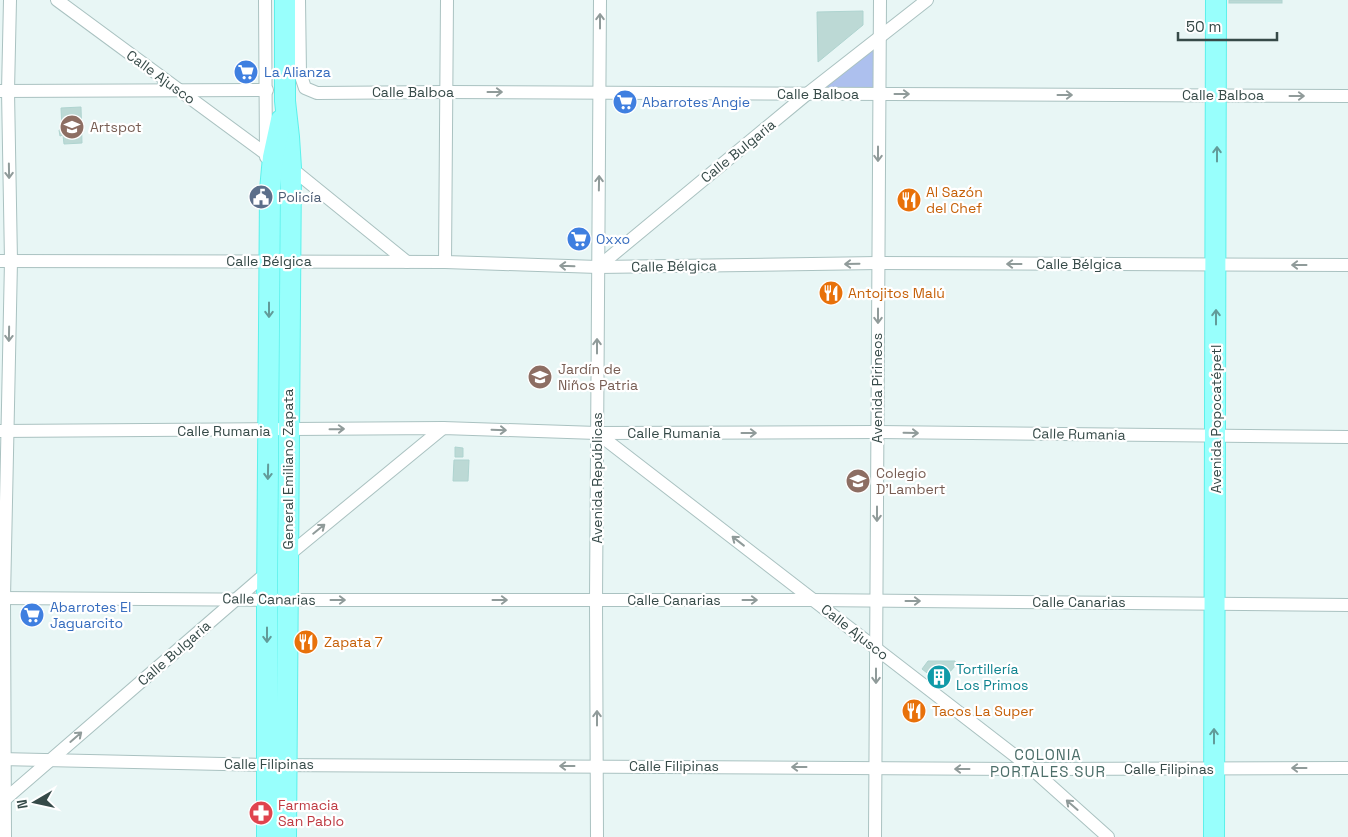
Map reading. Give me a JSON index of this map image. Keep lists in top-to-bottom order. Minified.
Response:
{"streets":{"main road":["Avenida Popocatépetl","General Emiliano Zapata"],"street":["Calle Ajusco","Calle Balboa","Calle Bulgaria","Calle Bélgica","Avenida Pirineos","Calle Rumania","Avenida Repúblicas","Calle Canarias","Calle Filipinas"]},"crossings":[["Calle Ajusco","Avenida Pirineos"],["Calle Ajusco","Calle Rumania"],["Calle Ajusco","General Emiliano Zapata"],["Calle Ajusco","Avenida Repúblicas"],["Calle Ajusco","Calle Canarias"],["Calle Ajusco","Calle Filipinas"],["Calle Balboa","Calle Bulgaria"],["Calle Balboa","Avenida Pirineos"],["Calle Balboa","Avenida Popocatépetl"],["Calle Balboa","General Emiliano Zapata"],["Calle Balboa","Avenida Repúblicas"],["Calle Bulgaria","Calle Bélgica"],["Calle Bulgaria","Avenida Pirineos"],["Calle Bulgaria","Calle Rumania"],["Calle Bulgaria","General Emiliano Zapata"],["Calle Bulgaria","Avenida Repúblicas"],["Calle Bulgaria","Calle Canarias"],["Calle Bulgaria","Calle Filipinas"],["Calle Bélgica","Avenida Pirineos"],["Calle Bélgica","Avenida Popocatépetl"],["Calle Bélgica","General Emiliano Zapata"],["Calle Bélgica","Avenida Repúblicas"],["Avenida Pirineos","Calle Rumania"],["Avenida Pirineos","Calle Canarias"],["Avenida Pirineos","Calle Filipinas"],["Avenida Popocatépetl","Calle Rumania"],["Avenida Popocatépetl","Calle Canarias"],["Avenida Popocatépetl","Calle Filipinas"],["Calle Rumania","General Emiliano Zapata"],["Calle Rumania","Avenida Repúblicas"],["General Emiliano Zapata","Calle Canarias"],["General Emiliano Zapata","Calle Filipinas"],["Avenida Repúblicas","Calle Canarias"],["Avenida Repúblicas","Calle Filipinas"]],"one_way":["Calle Ajusco","Calle Balboa","Calle Bulgaria","Calle Bélgica","Avenida Pirineos","Avenida Popocatépetl","Calle Rumania","Avenida Repúblicas","Calle Canarias","Calle Filipinas"],"districts":["COLONIA PORTALES SUR"],"places":{"supermarket":["La Alianza","Abarrotes Angie","Oxxo","Abarrotes El Jaguarcito"],"school or university":["Artspot","Jardín de Niños Patria","Colegio D'Lambert"],"public building":["Policía"],"restaurant":["Al Sazón del Chef","Antojitos Malú","Zapata 7","Tacos La Super"],"building":["Tortillería Los Primos"],"pharmacy":["Farmacia San Pablo"]},"scale_bar":"50 m","north":"left"}
